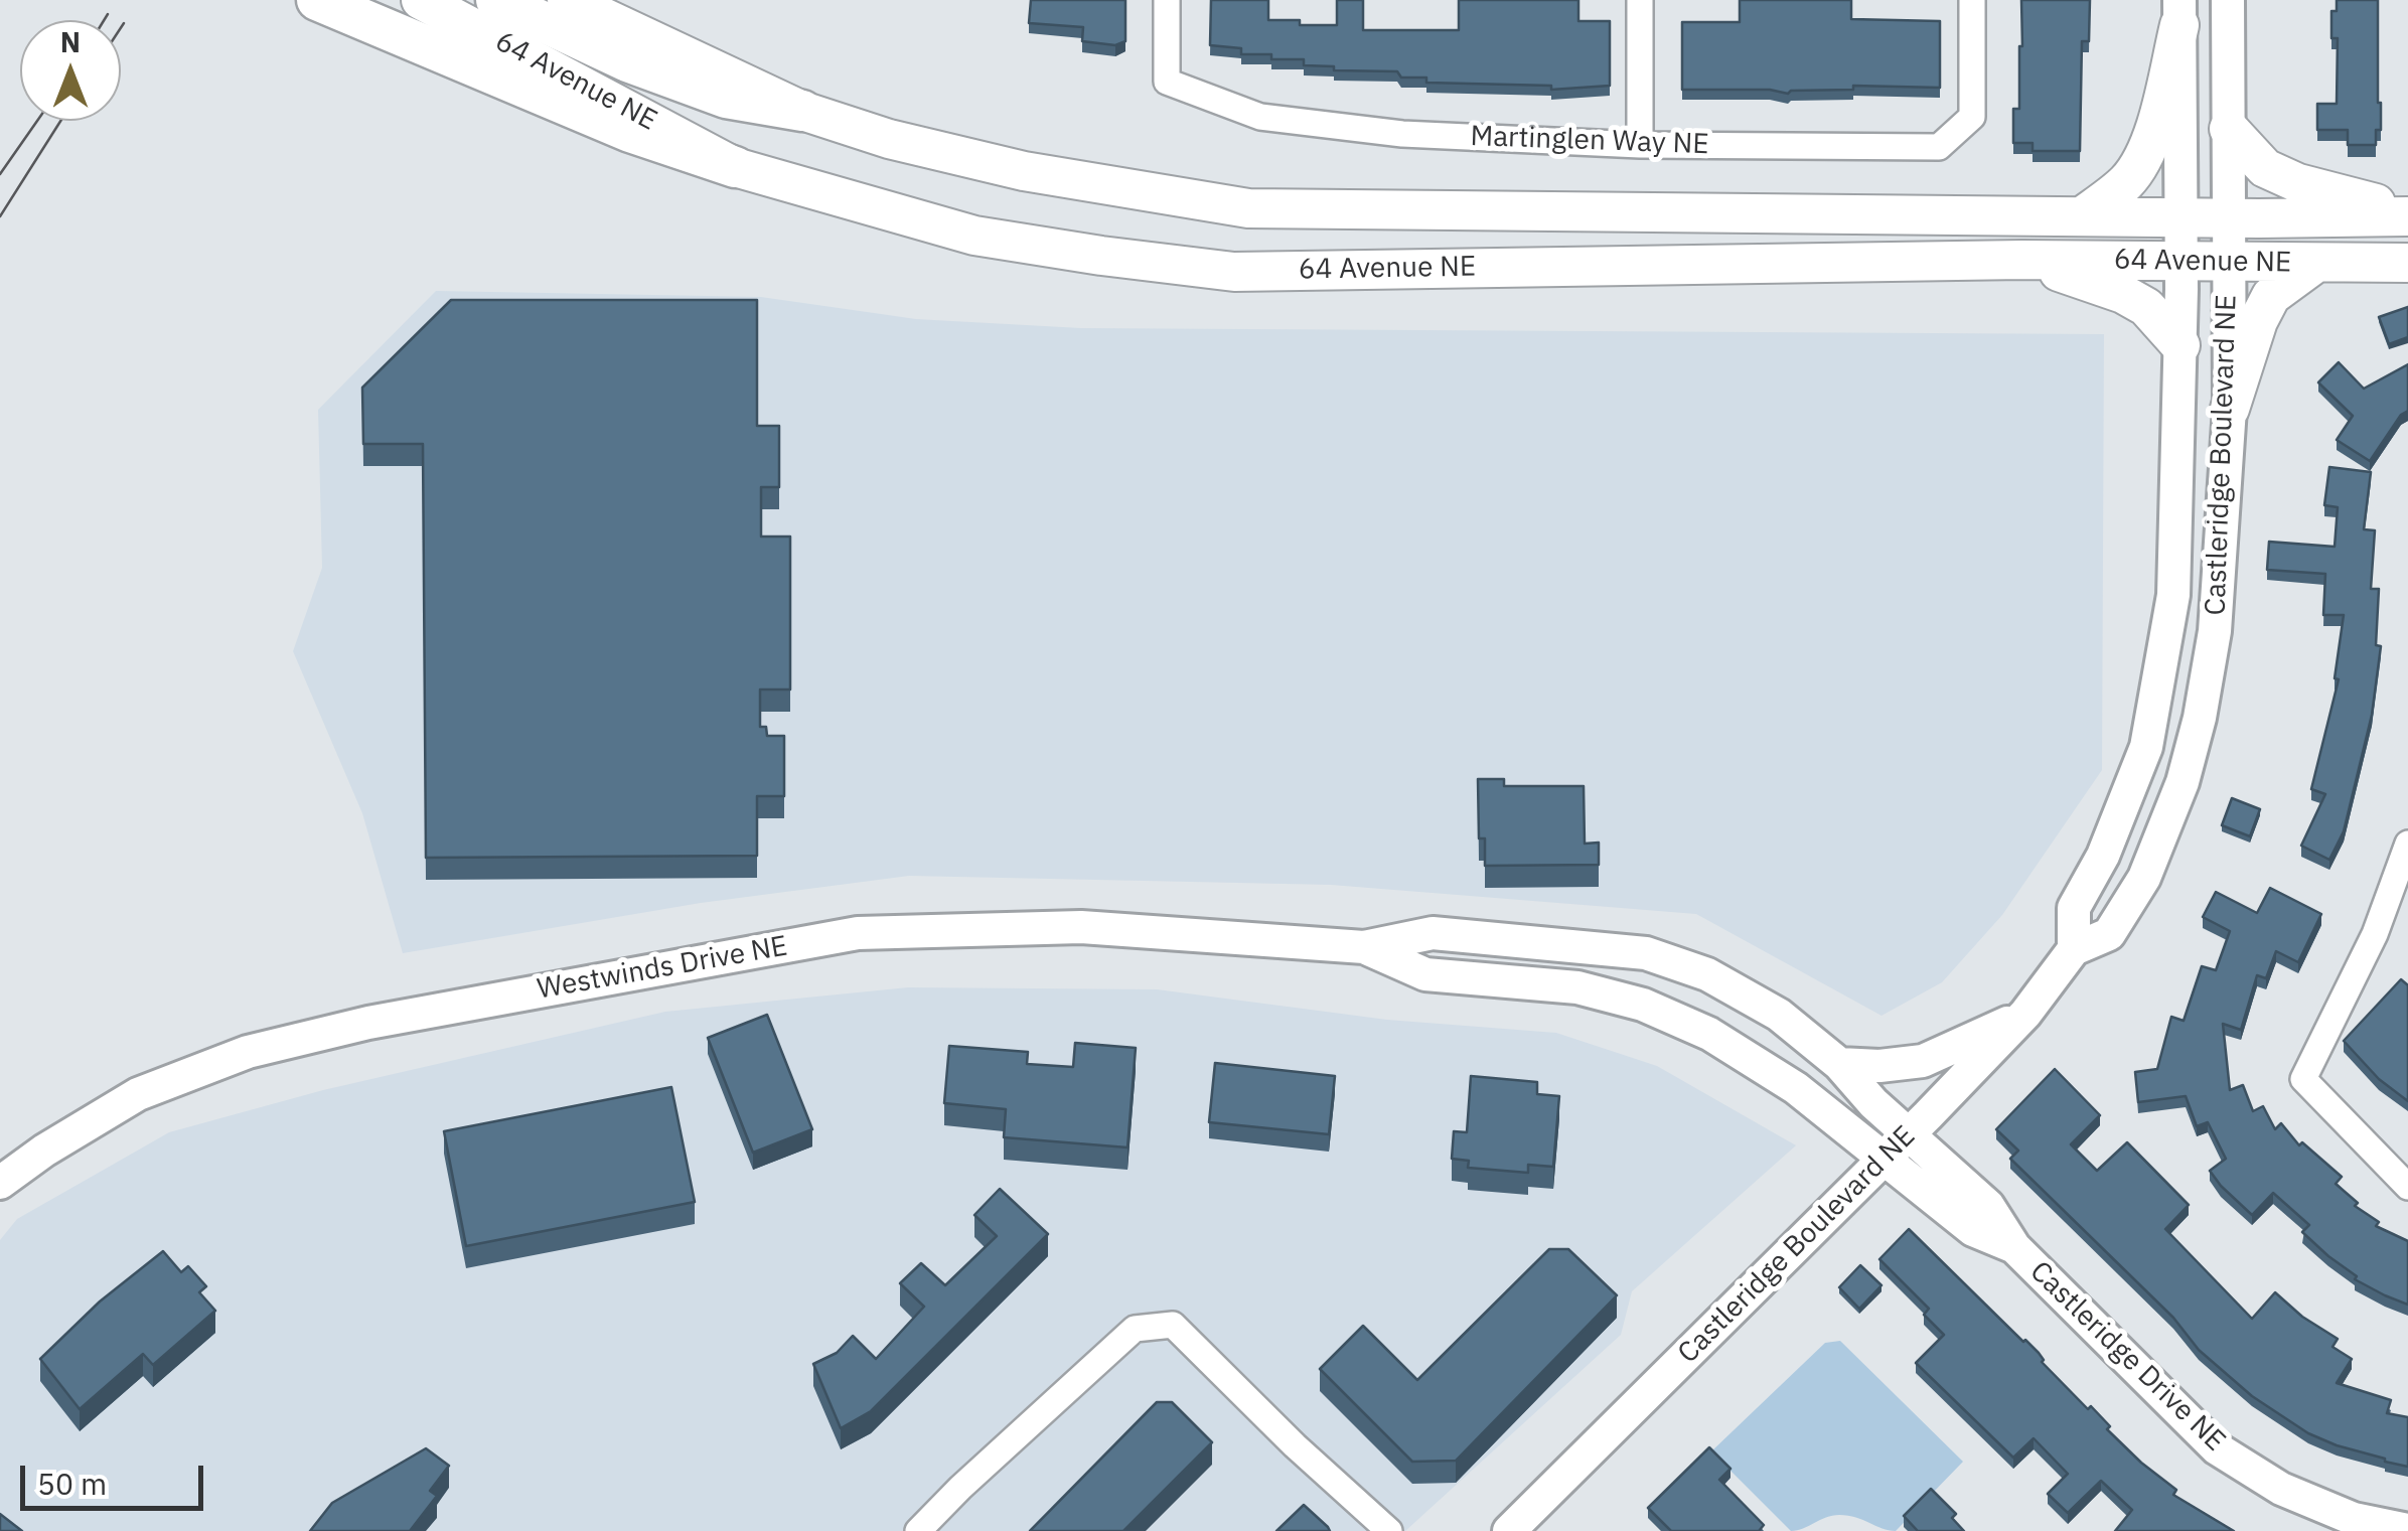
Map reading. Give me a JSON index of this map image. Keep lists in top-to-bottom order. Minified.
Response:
{"streets":{"main road":["64 Avenue NE"],"street":["Martinglen Way NE","Castleridge Boulevard NE","Westwinds Drive NE","Castleridge Drive NE"]},"crossings":[["64 Avenue NE","Castleridge Boulevard NE"],["Castleridge Boulevard NE","Westwinds Drive NE"],["Castleridge Boulevard NE","Castleridge Drive NE"],["Westwinds Drive NE","Castleridge Drive NE"]],"scale_bar":"50 m","north":"top"}
